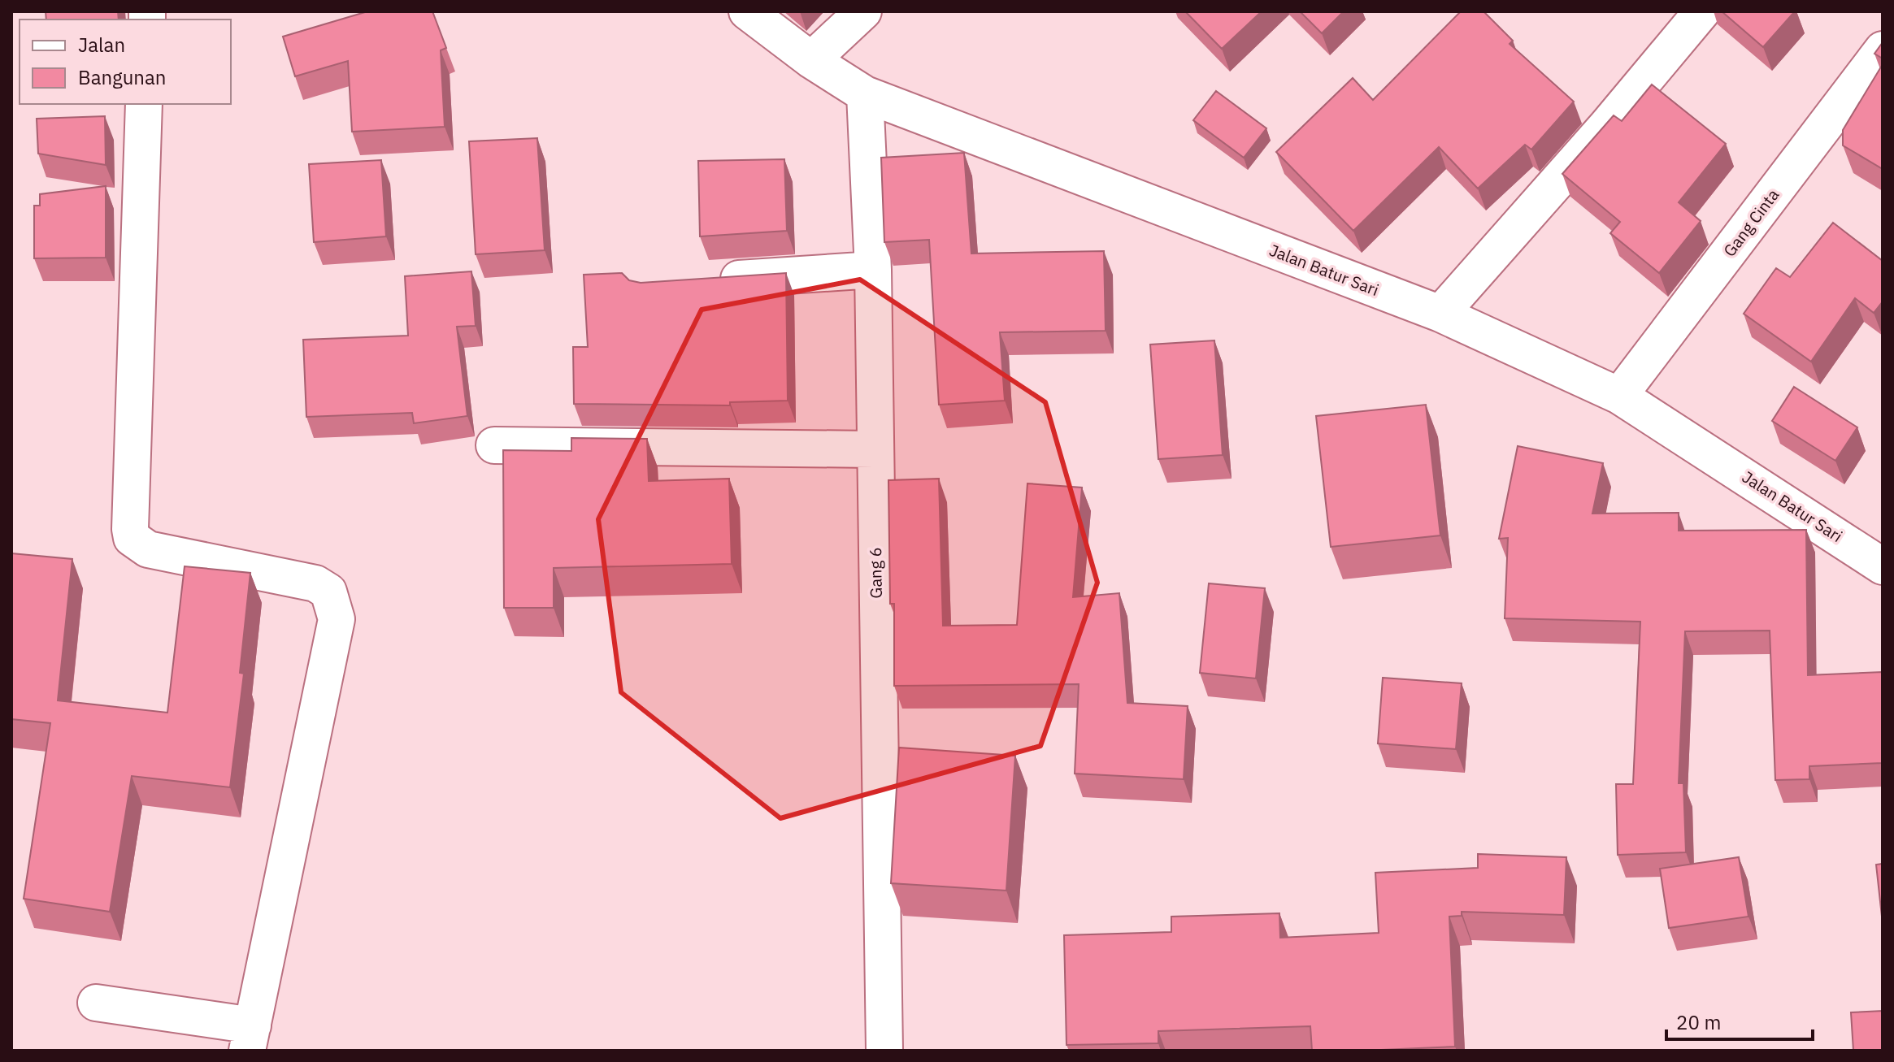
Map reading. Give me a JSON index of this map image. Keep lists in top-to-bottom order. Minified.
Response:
{"streets":{"street":["Gang Cinta","Jalan Batur Sari","Gang 6"]},"crossings":[["Gang Cinta","Jalan Batur Sari"],["Jalan Batur Sari","Gang 6"]],"legend":["Jalan","Bangunan"],"scale_bar":"20 m"}
